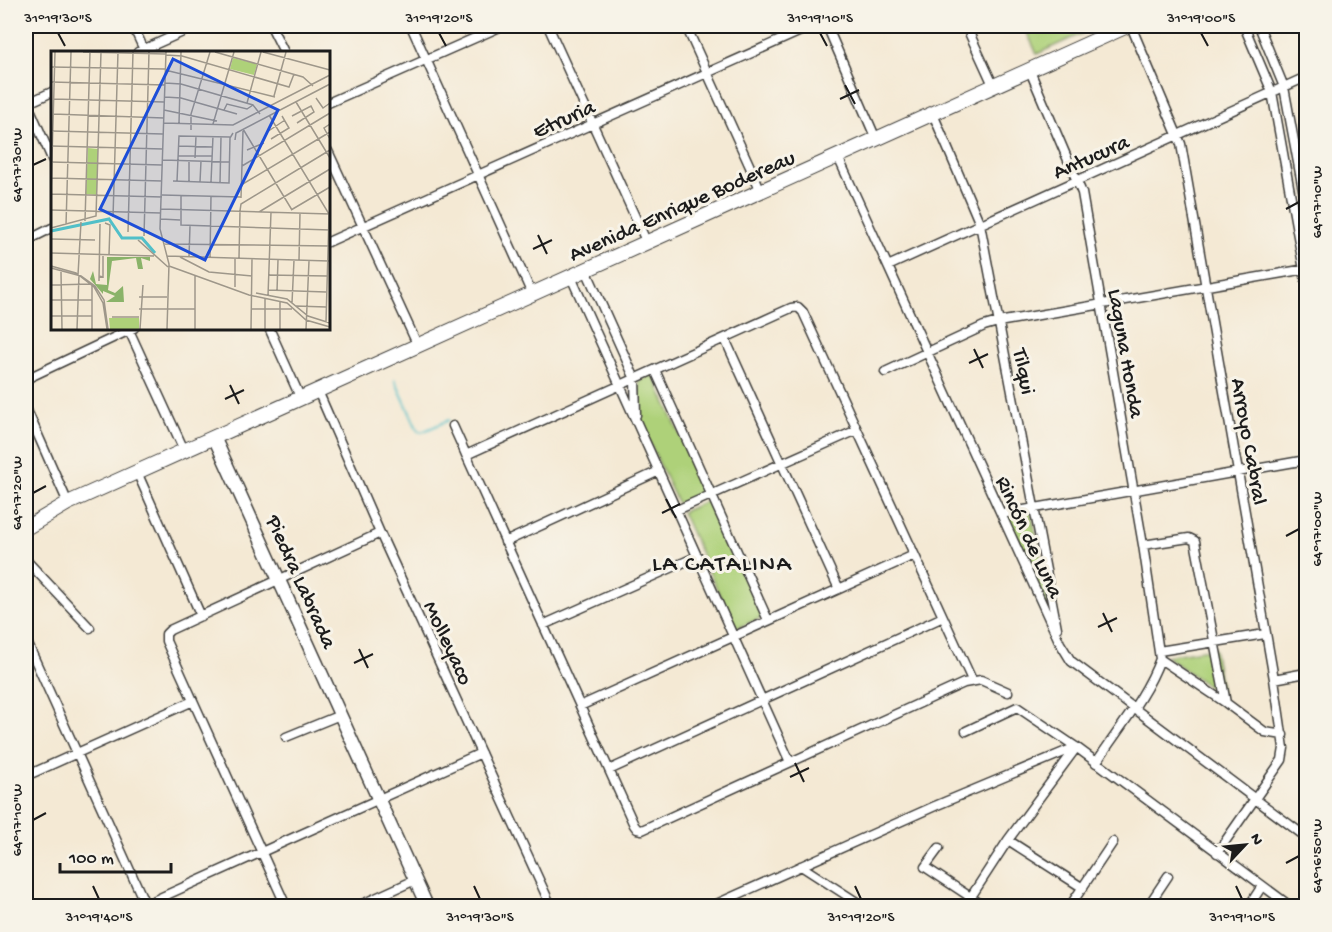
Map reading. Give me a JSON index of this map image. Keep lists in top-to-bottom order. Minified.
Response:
{"streets":{"main road":["Avenida Enrique Bodereau","Piedra Labrada"],"street":["Etruria","Antucura","Laguna Honda","Tilqui","Arroyo Cabral","Rincón de Luna","Molleyaco"]},"crossings":[["Antucura","Laguna Honda"],["Antucura","Tilqui"],["Antucura","Arroyo Cabral"],["Antucura","Rincón de Luna"],["Avenida Enrique Bodereau","Laguna Honda"],["Avenida Enrique Bodereau","Tilqui"],["Avenida Enrique Bodereau","Arroyo Cabral"],["Avenida Enrique Bodereau","Rincón de Luna"],["Avenida Enrique Bodereau","Piedra Labrada"],["Avenida Enrique Bodereau","Molleyaco"],["Tilqui","Rincón de Luna"],["Arroyo Cabral","Rincón de Luna"]],"districts":["LA CATALINA"],"scale_bar":"100 m","north":"top right","coordinates":["31°19'30\"S","31°19'20\"S","31°19'10\"S","31°19'00\"S","64°17'30\"W","64°17'10\"W","64°17'20\"W","64°17'00\"W","64°16'50\"W","31°19'40\"S"]}
